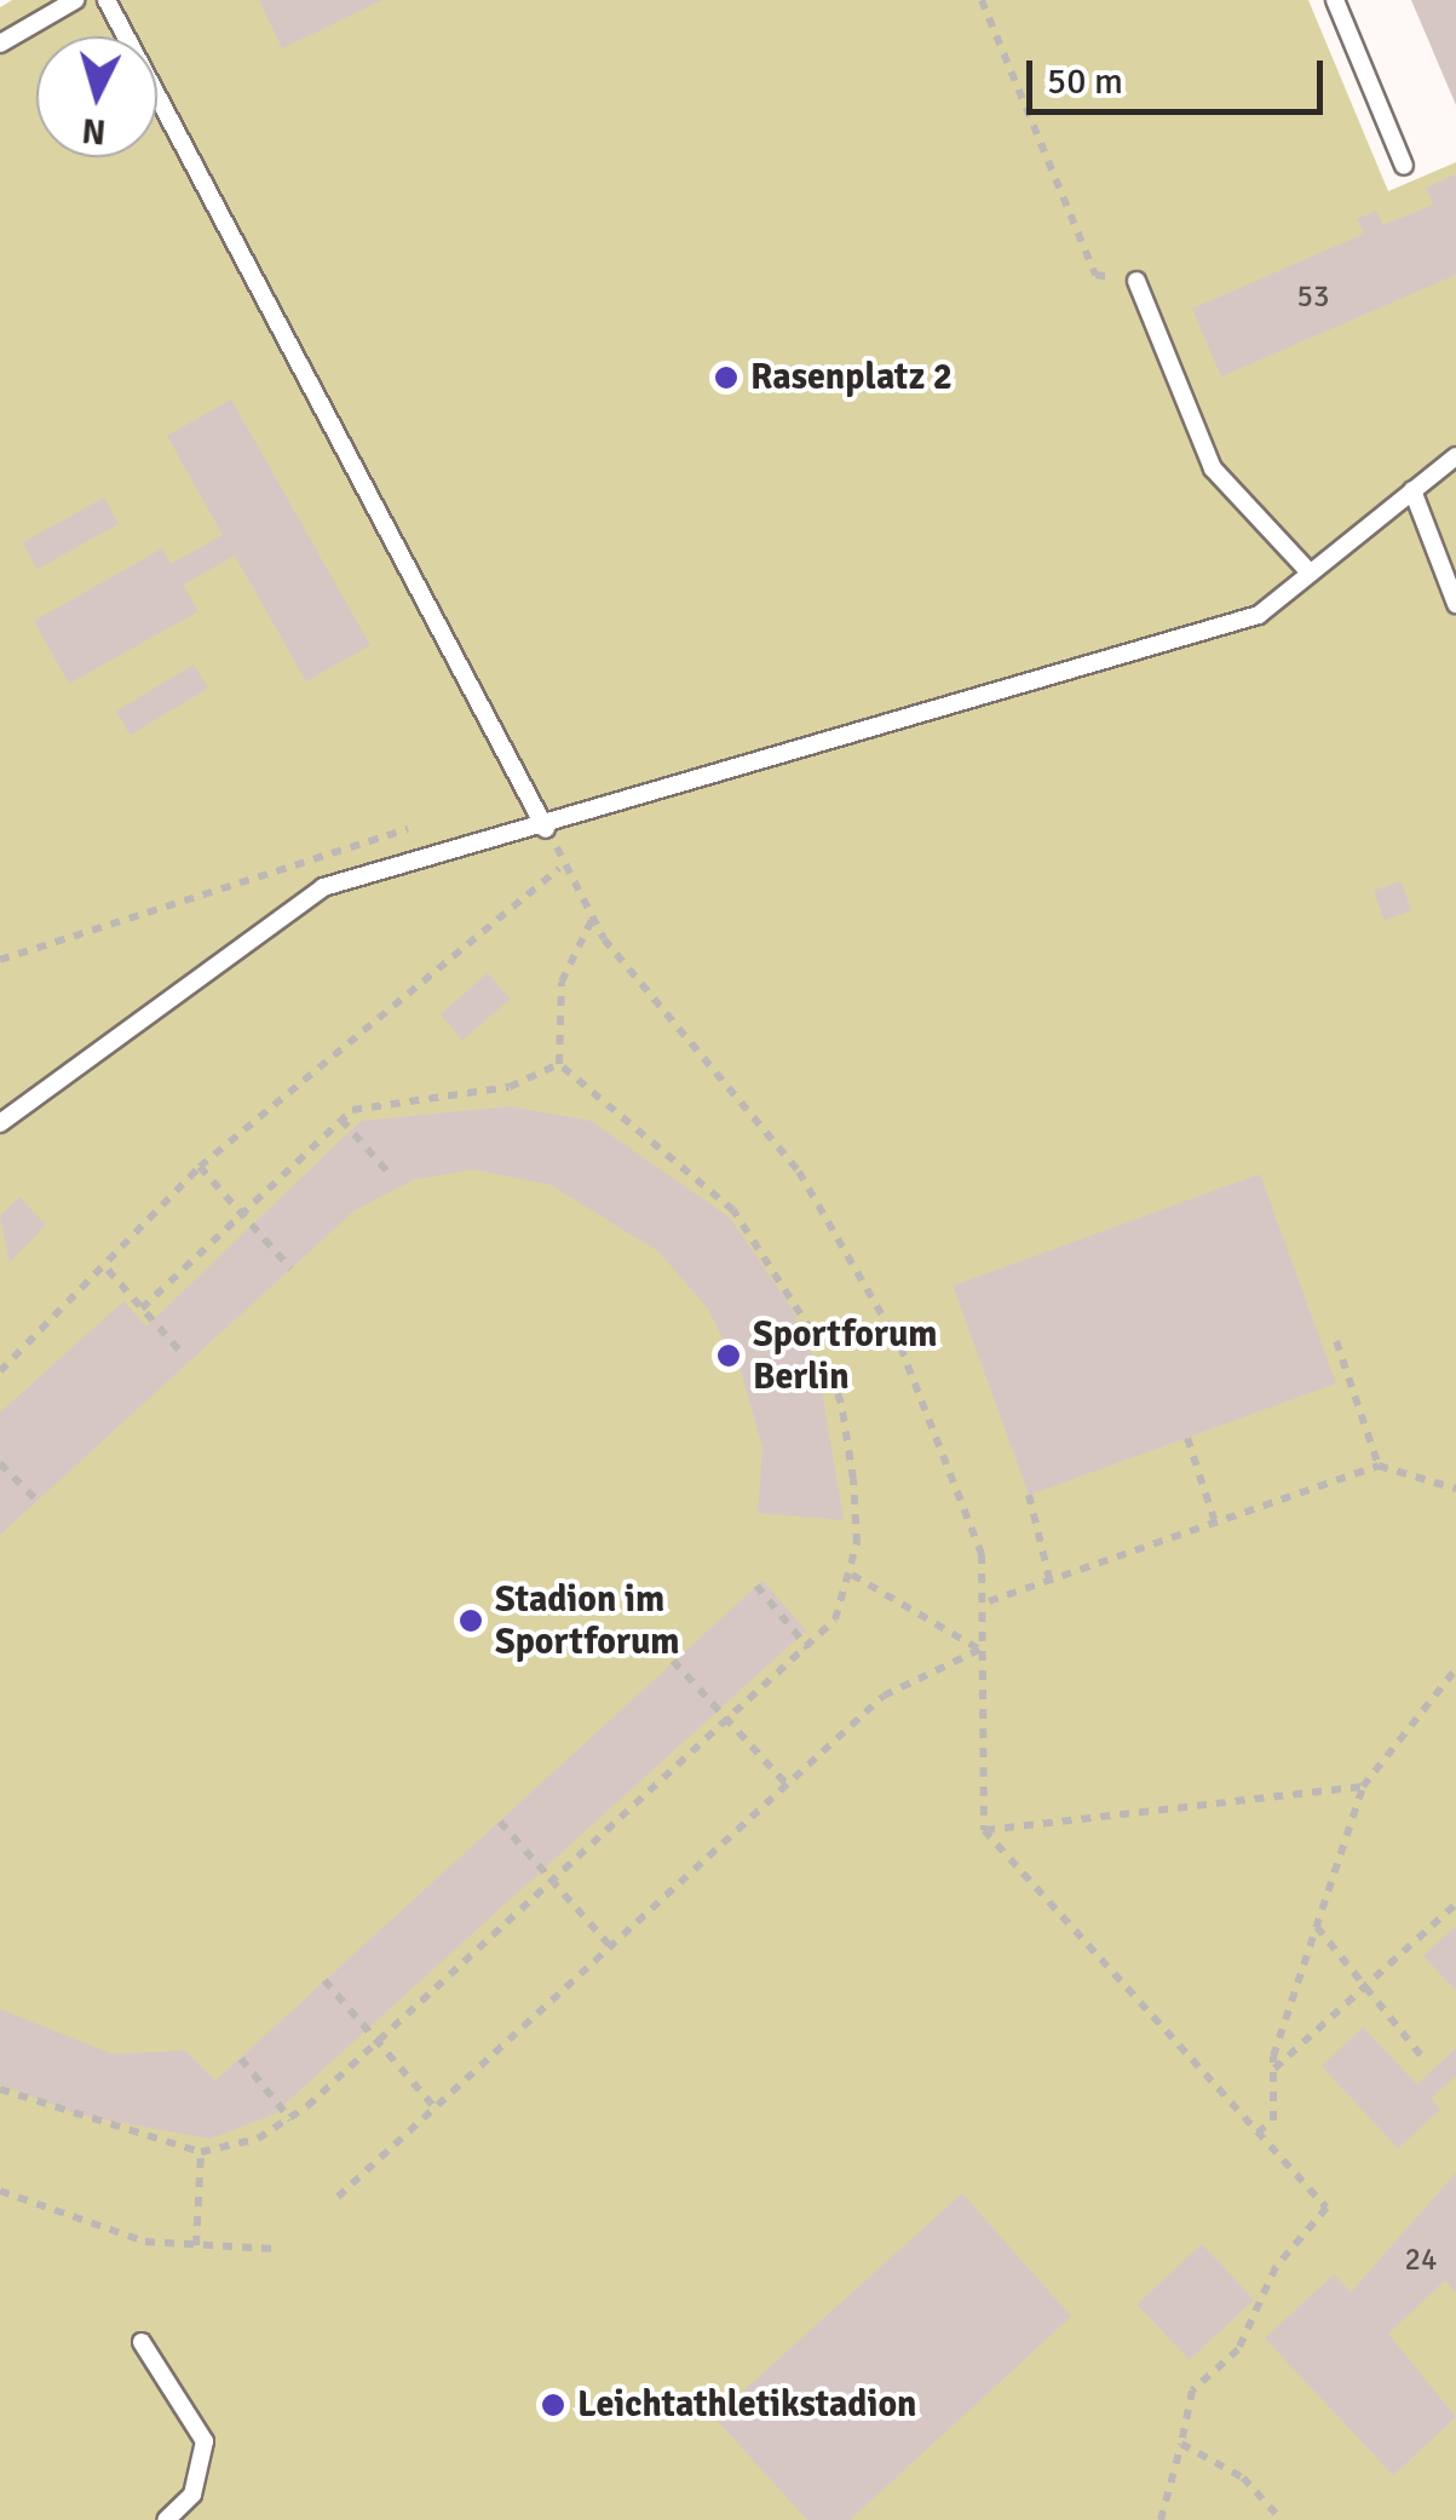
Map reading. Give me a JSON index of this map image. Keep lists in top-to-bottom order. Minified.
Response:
{"places":["Rasenplatz 2","Sportforum Berlin","Stadion im Sportforum","Leichtathletikstadion"],"house_numbers":["53","24"],"scale_bar":"50 m","north":"bottom"}
